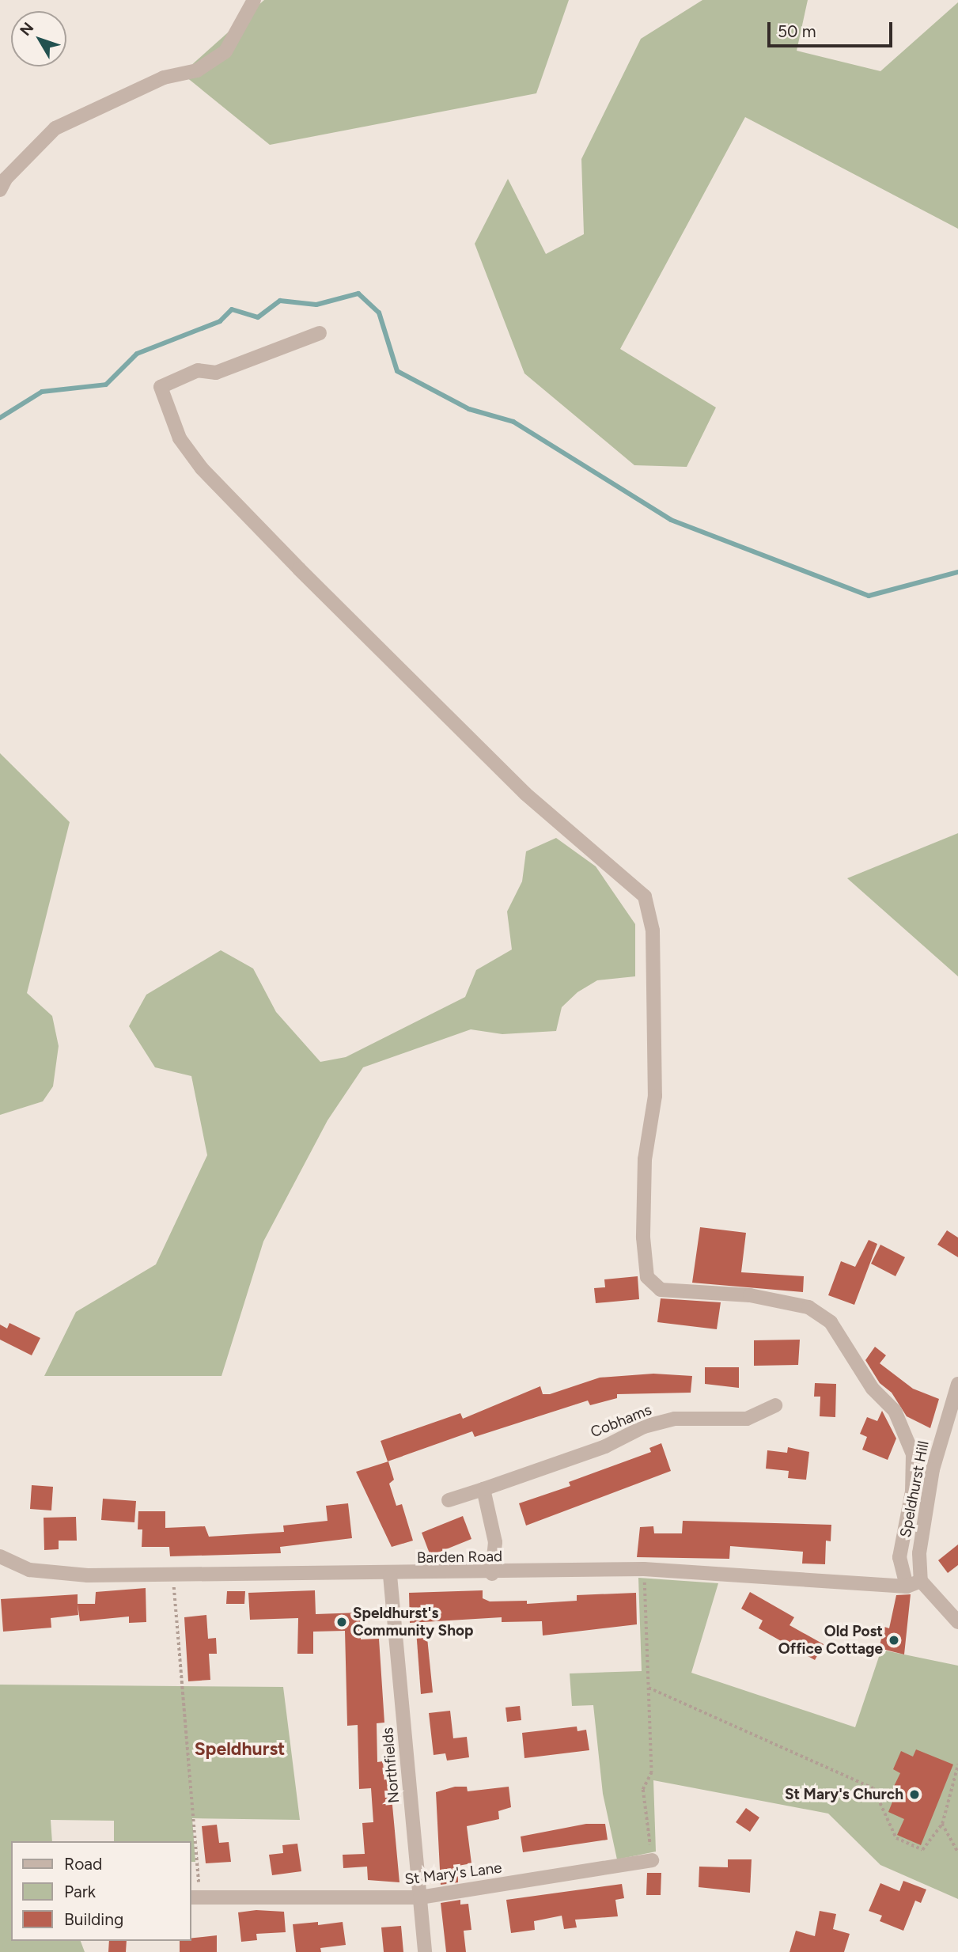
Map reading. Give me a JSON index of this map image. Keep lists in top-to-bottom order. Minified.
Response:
{"streets":{"street":["Cobhams","Speldhurst Hill","Barden Road","Northfields","St Mary's Lane"]},"crossings":[["Speldhurst Hill","Barden Road"],["Barden Road","Northfields"],["Northfields","St Mary's Lane"]],"districts":["Speldhurst"],"places":["Speldhurst's Community Shop","Old Post Office Cottage","St Mary's Church"],"legend":["Road","Park","Building"],"scale_bar":"50 m","north":"top left"}
